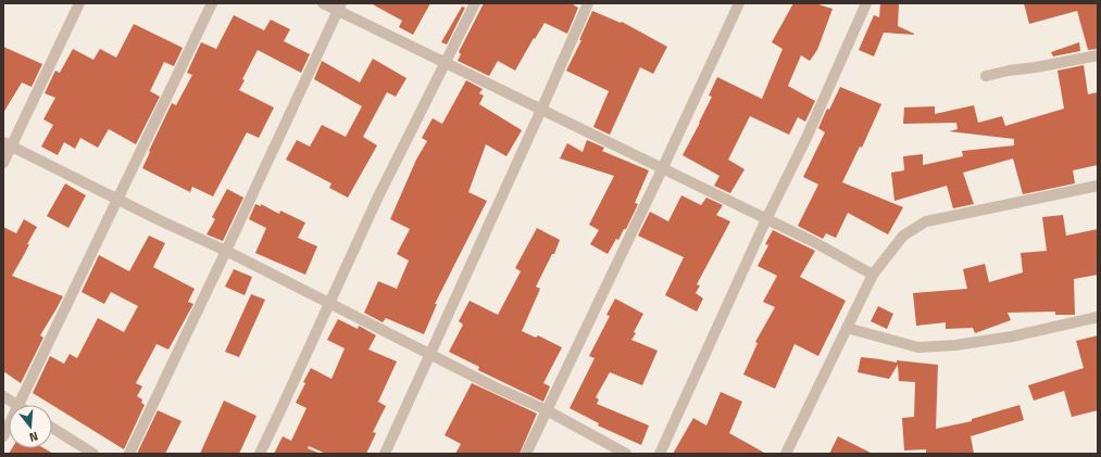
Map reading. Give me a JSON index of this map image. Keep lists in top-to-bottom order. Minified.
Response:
{"north":"bottom"}
